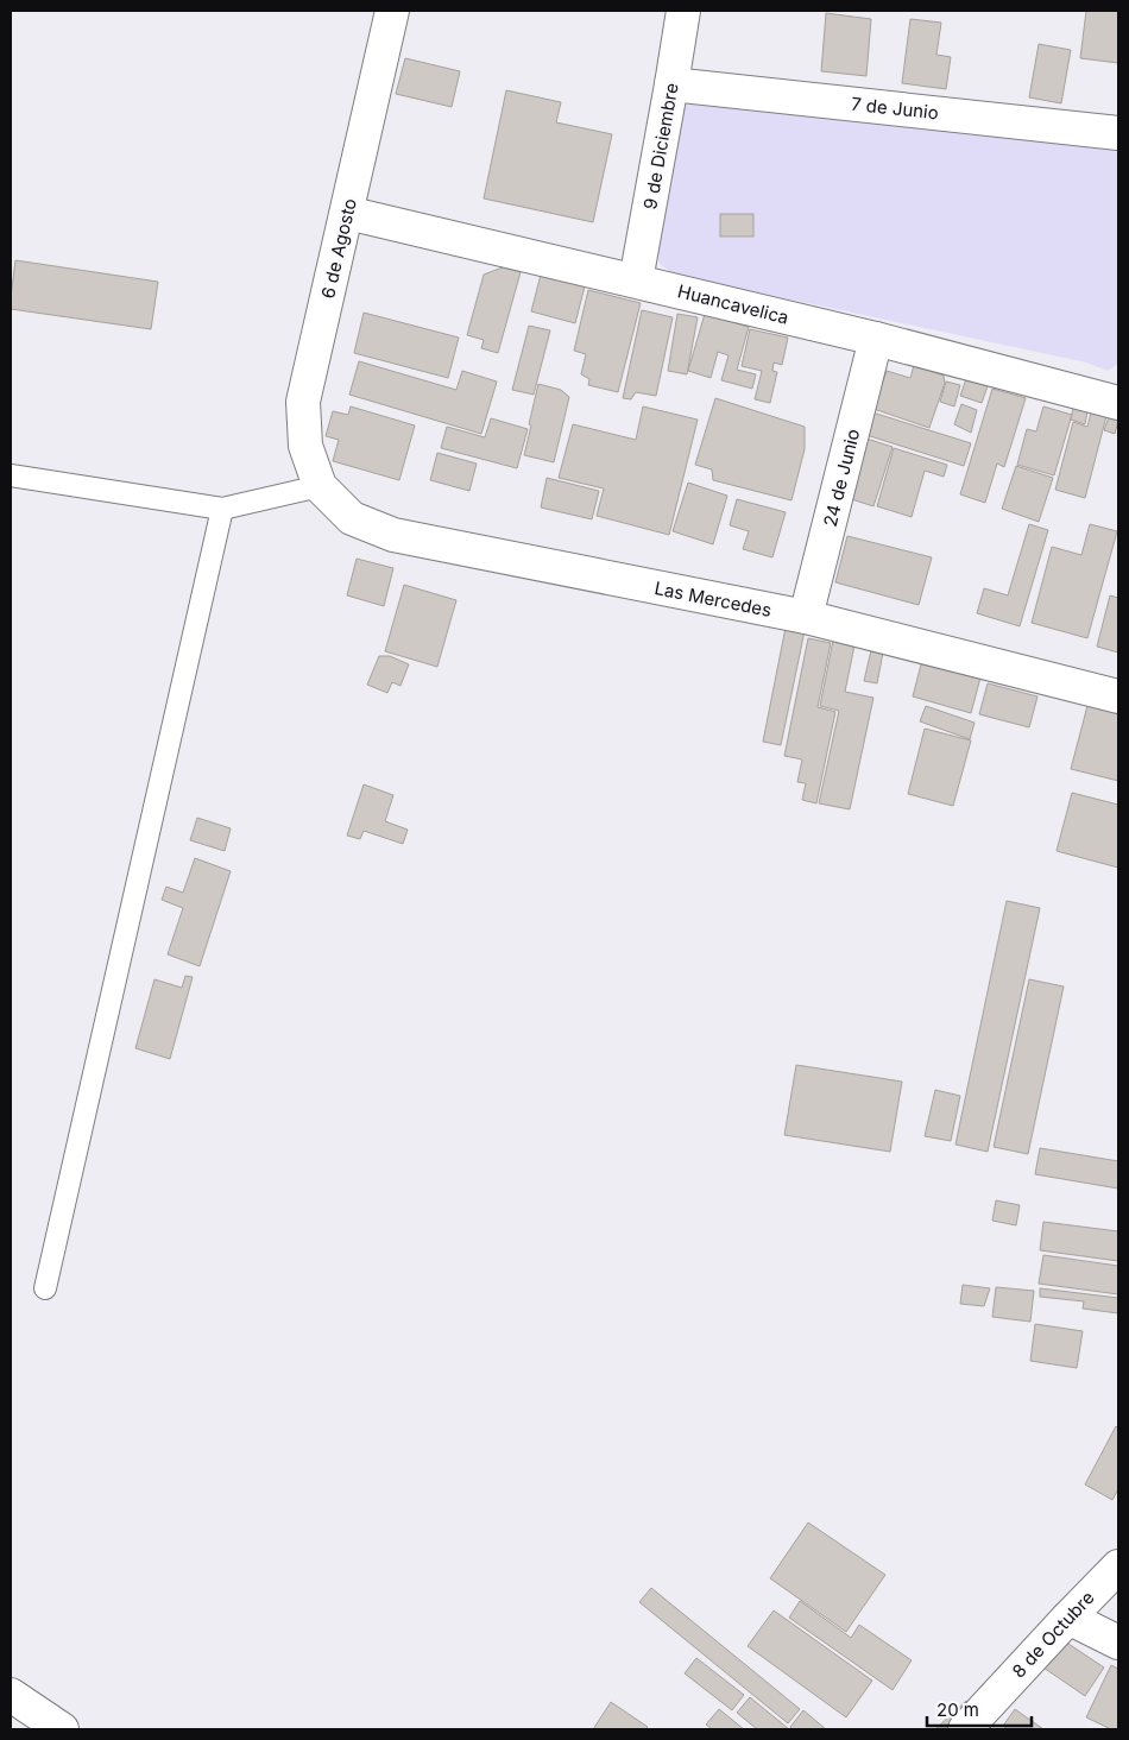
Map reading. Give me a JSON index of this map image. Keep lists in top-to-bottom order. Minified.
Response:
{"streets":{"street":["7 de Junio","9 de Diciembre","6 de Agosto","Huancavelica","24 de Junio","Las Mercedes","8 de Octubre"]},"crossings":[["7 de Junio","9 de Diciembre"],["9 de Diciembre","Huancavelica"],["6 de Agosto","Huancavelica"],["6 de Agosto","Las Mercedes"],["Huancavelica","24 de Junio"],["24 de Junio","Las Mercedes"]],"scale_bar":"20 m"}
